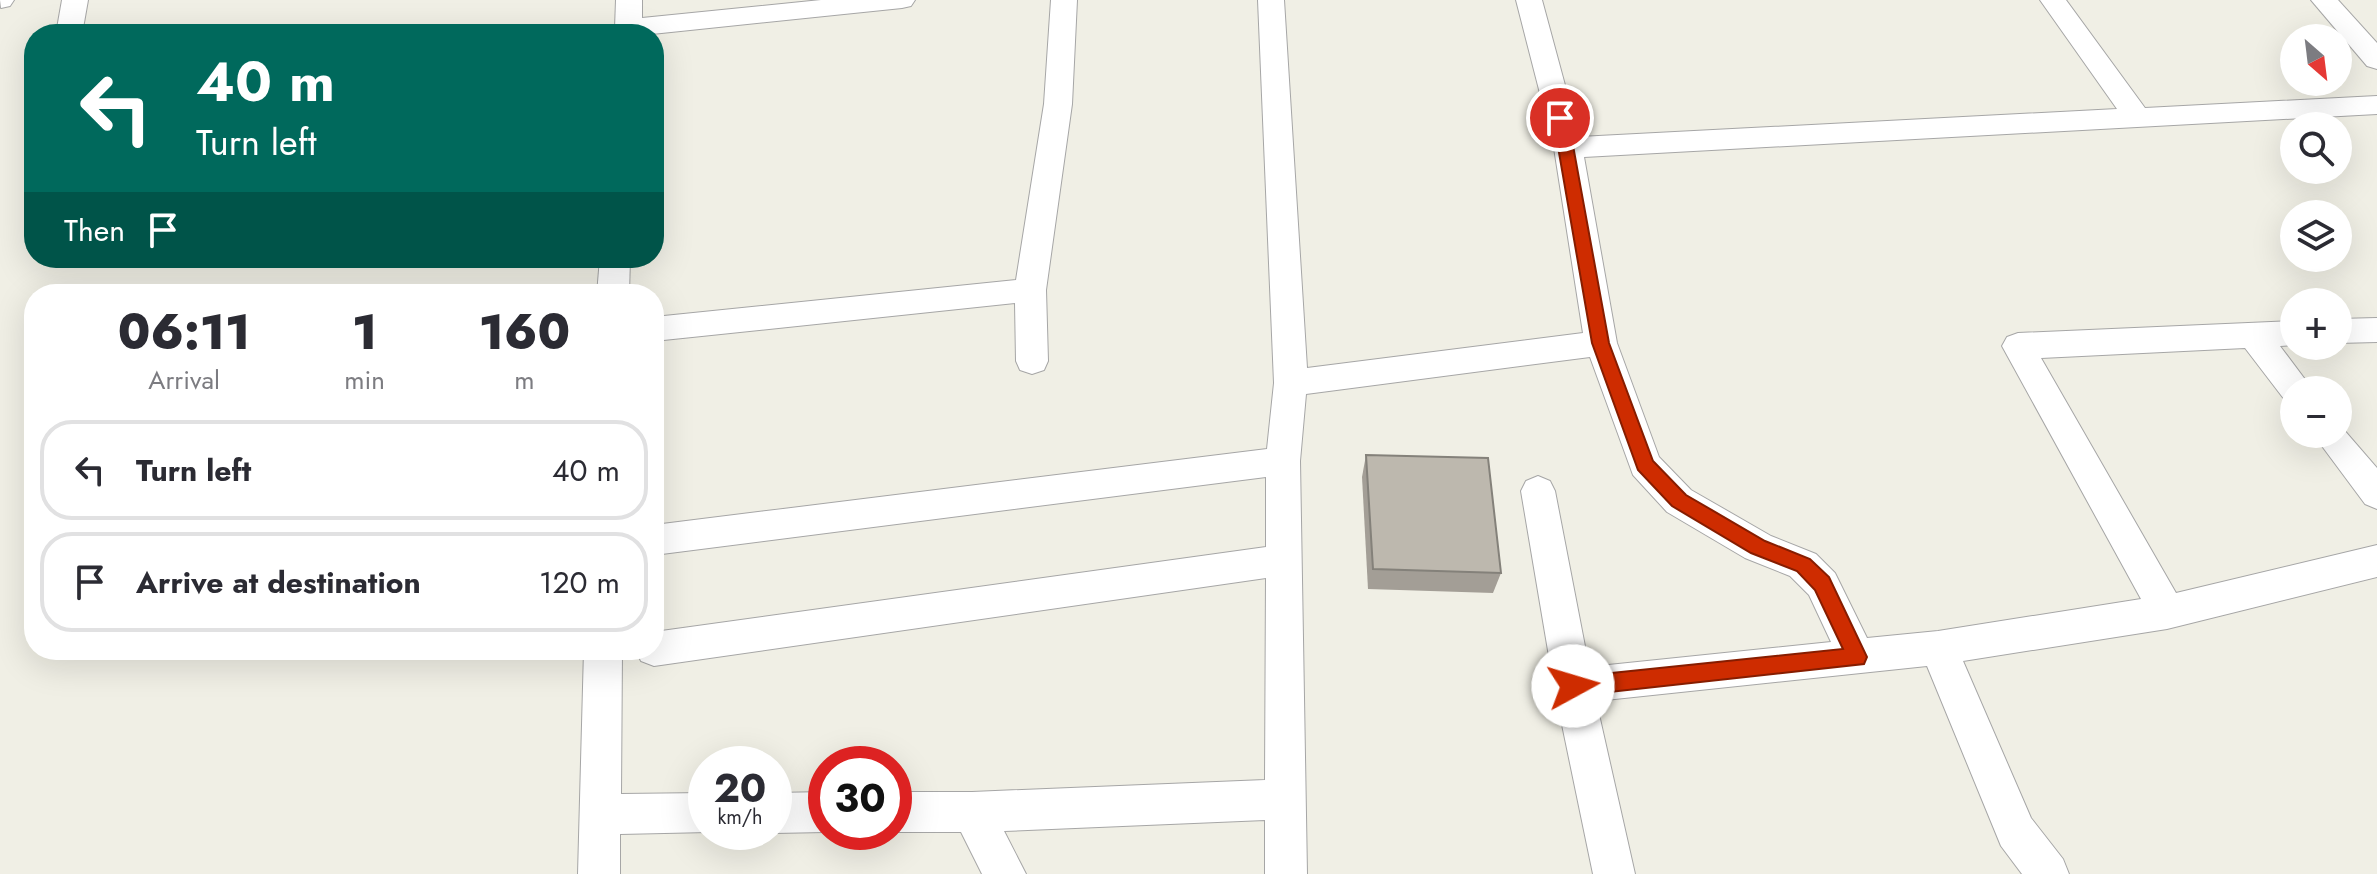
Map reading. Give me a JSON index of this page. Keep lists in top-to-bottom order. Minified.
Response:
{"north":"bottom right","page":{"map_buttons":["+","−"],"turn":["40 m","Turn left"],"then":"Then","eta":["06:11","Arrival","1","min","160","m"],"list":[{"name":"Turn left","value":"40 m"},{"name":"Arrive at destination","value":"120 m"}],"speed":"20 km/h","limit":"30"}}
